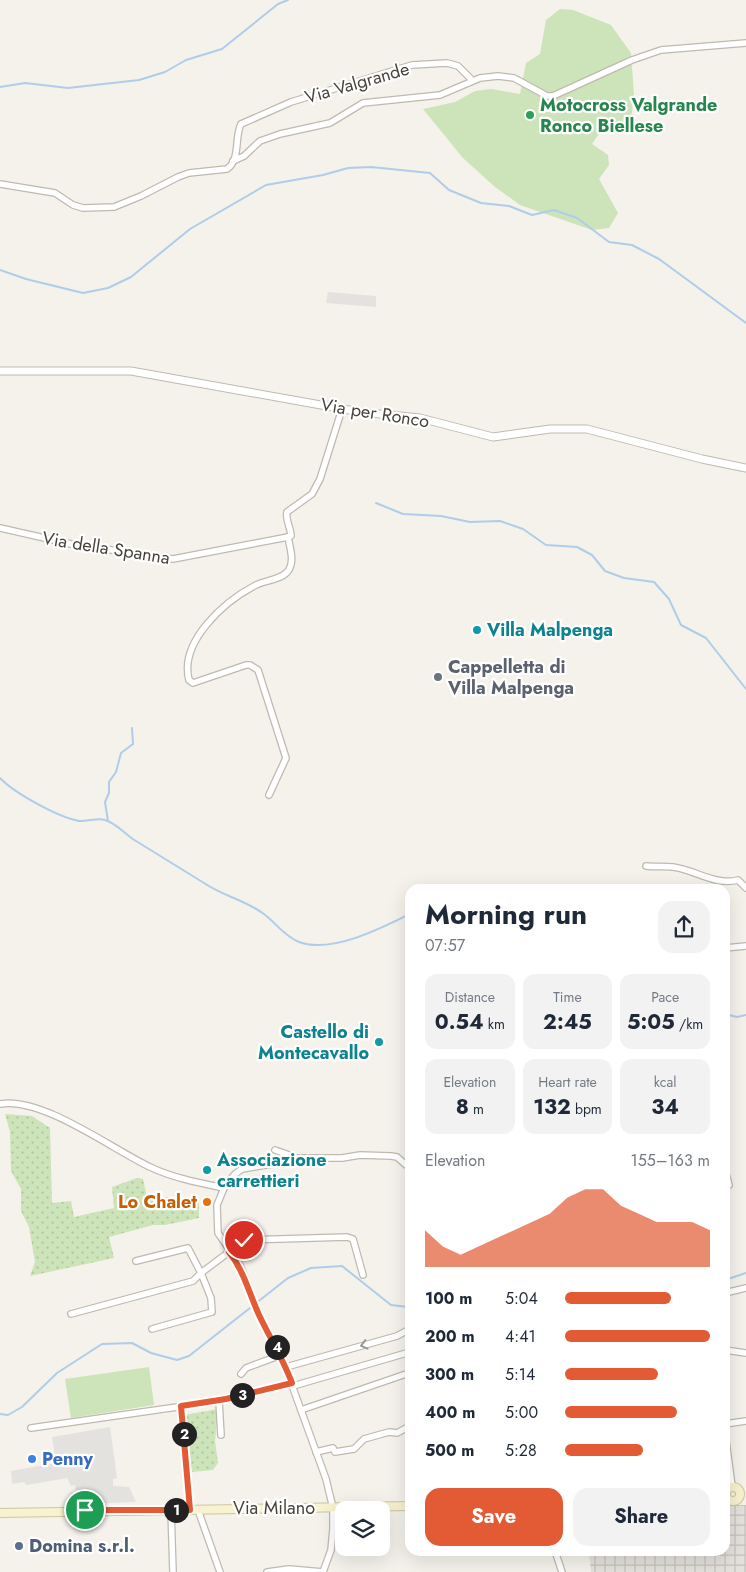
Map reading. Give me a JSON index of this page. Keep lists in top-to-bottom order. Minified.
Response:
{"streets":{"main road":["Via Milano"],"street":["Via Valgrande","Via per Ronco","Via della Spanna"]},"places":["Motocross Valgrande Ronco Biellese","Villa Malpenga","Cappelletta di Villa Malpenga","Castello di Montecavallo","Associazione carrettieri","Lo Chalet","Penny","Domina s.r.l."],"page":{"heading":["Morning run","07:57"],"stats":[["Distance","0.54 km"],["Time","2:45"],["Pace","5:05 /km"],["Elevation","8 m"],["Heart rate","132 bpm"],["kcal","34"]],"chart":["Elevation","155–163 m"],"list":[{"name":"100 m","note":"5:04"},{"name":"200 m","note":"4:41"},{"name":"300 m","note":"5:14"},{"name":"400 m","note":"5:00"},{"name":"500 m","note":"5:28"}],"pins":["4","3","2","1"],"buttons":["Save","Share"]}}
